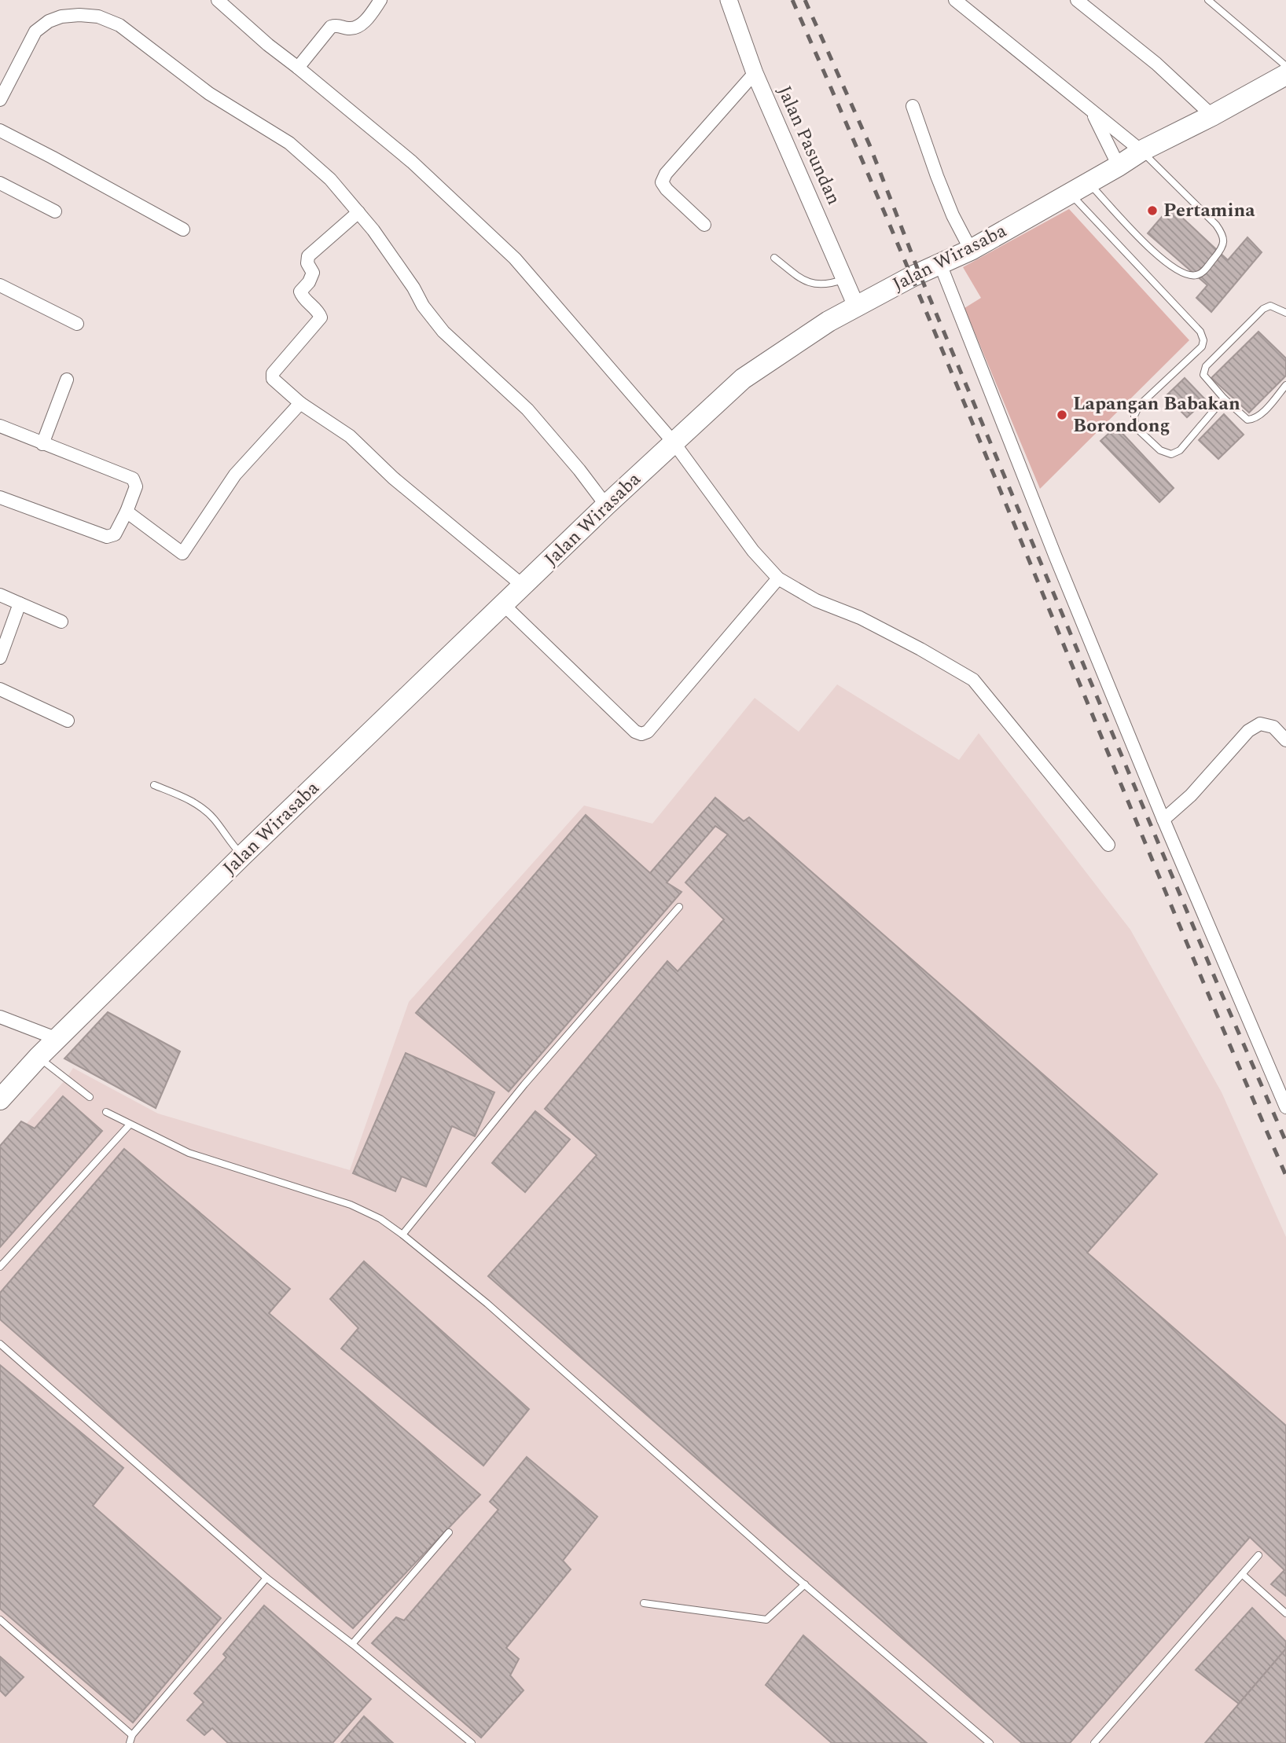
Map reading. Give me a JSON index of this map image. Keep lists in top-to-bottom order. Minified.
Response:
{"streets":{"main road":["Jalan Wirasaba"],"street":["Jalan Pasundan"]},"crossings":[["Jalan Pasundan","Jalan Wirasaba"]],"places":["Pertamina","Lapangan Babakan Borondong"]}
